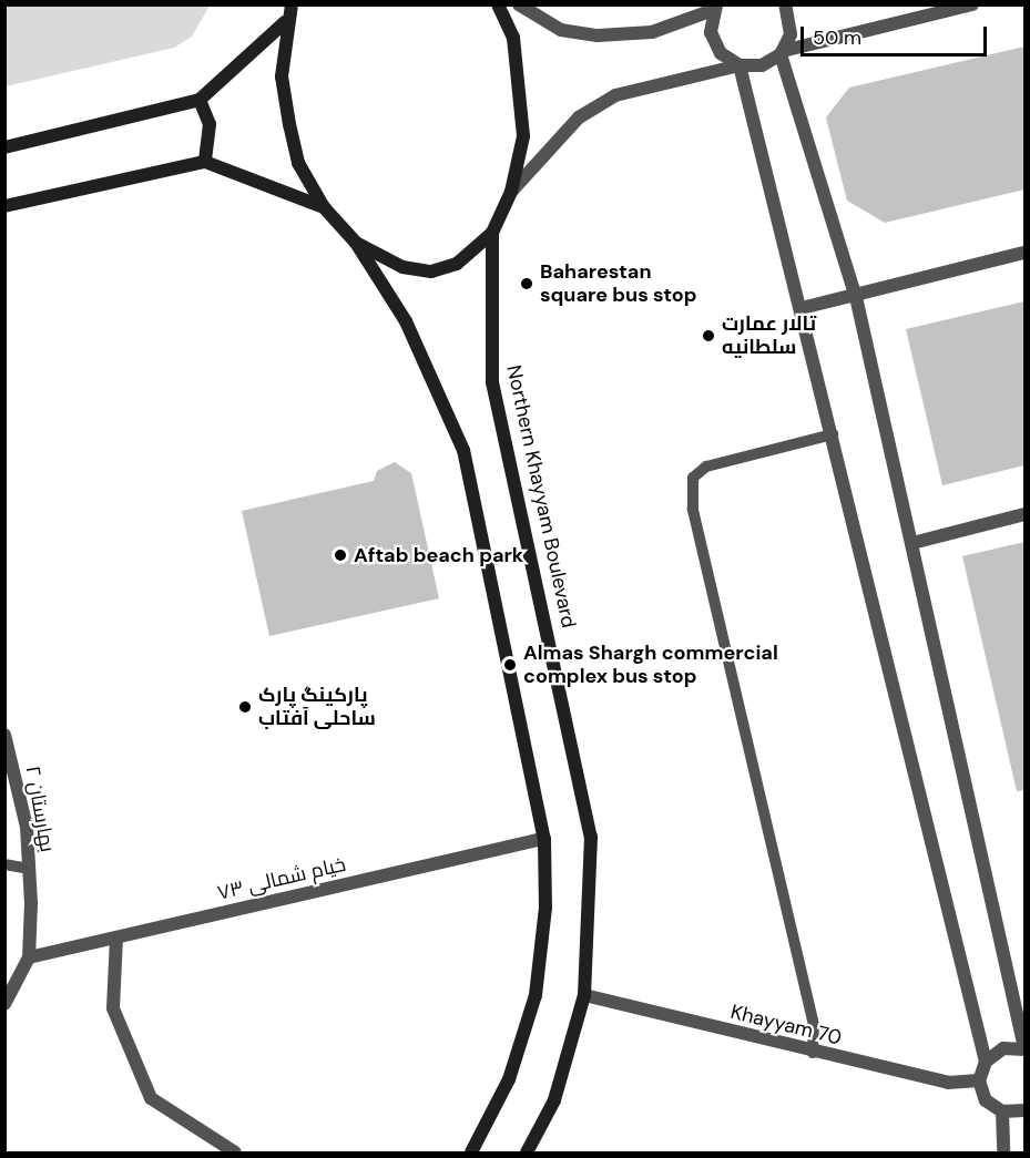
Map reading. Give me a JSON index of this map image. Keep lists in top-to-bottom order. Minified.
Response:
{"streets":{"street":["Northern Khayyam Boulevard","بهارستان ۲","خیام شمالی ۷۳","Khayyam 70"]},"crossings":[["Northern Khayyam Boulevard","Khayyam 70"],["بهارستان ۲","خیام شمالی ۷۳"]],"places":["Baharestan square bus stop","تالار عمارت سلطانیه","Aftab beach park","Almas Shargh commercial complex bus stop","پارکینگ پارک ساحلی آفتاب"],"scale_bar":"50 m"}
